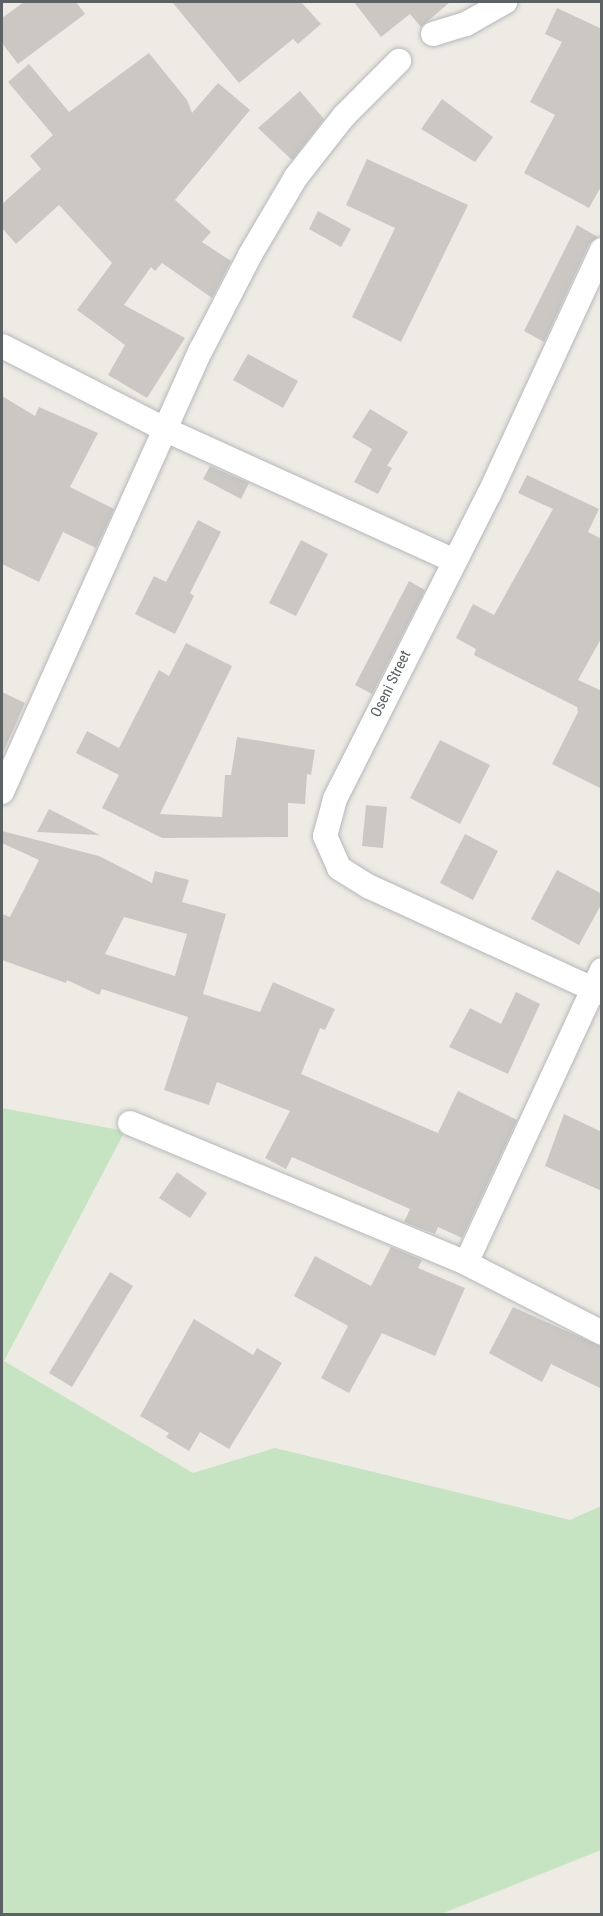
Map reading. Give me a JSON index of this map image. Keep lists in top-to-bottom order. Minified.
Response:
{"streets":{"street":["Oseni Street"]}}
